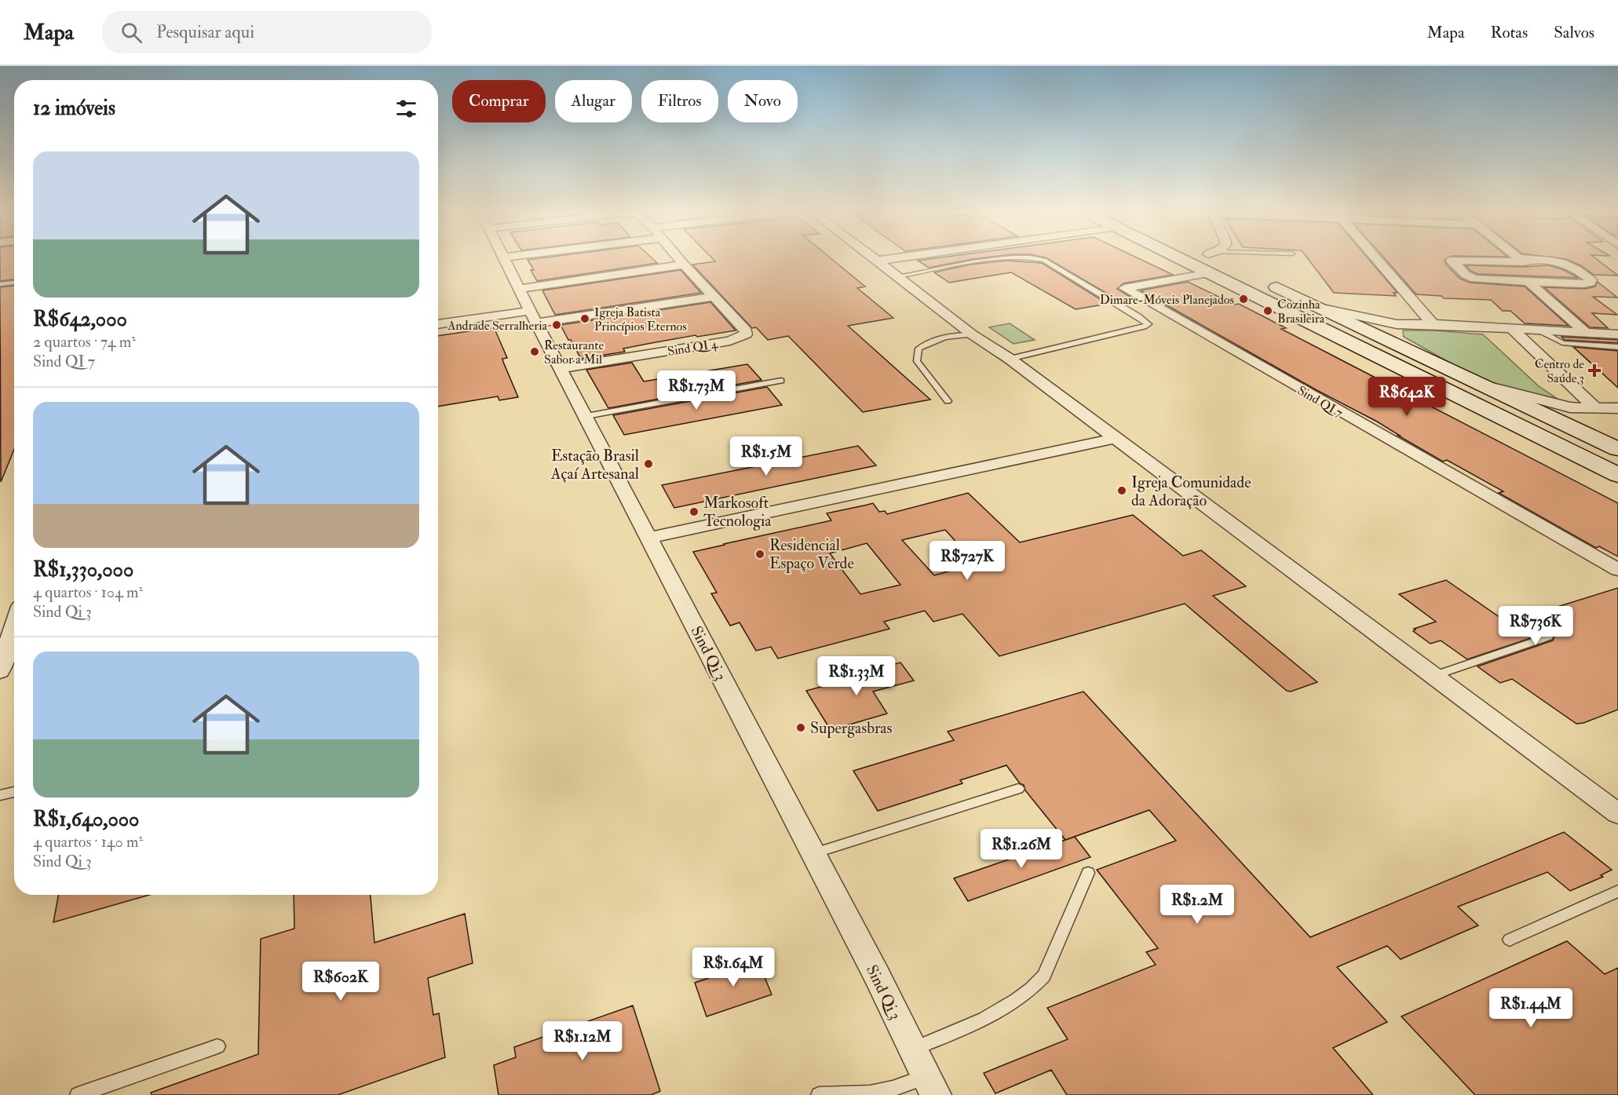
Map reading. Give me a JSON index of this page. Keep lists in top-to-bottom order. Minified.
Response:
{"streets":{"street":["Sind QI 4","Sind QI 7","Sind Qi 3"]},"crossings":[["Sind QI 4","Sind Qi 3"]],"places":{"other":["Dimare-Móveis Planejados","Cozinha Brasileira","Igreja Batista Princípios Eternos","Andrade Serralheria","Restaurante Sabor a Mil","Estação Brasil Açaí Artesanal","Igreja Comunidade da Adoração","Markosoft Tecnologia","Residencial Espaço Verde","Supergasbras"],"health":["Centro de Saúde 3"]},"page":{"header":"Mapa","search":"Pesquisar aqui","nav":["Mapa","Rotas","Salvos"],"chip":["Comprar","Alugar","Filtros","Novo"],"heading":"12 imóveis","list":[{"name":"R$642,000","note":"2 quartos · 74 m² · Sind QI 7"},{"name":"R$1,330,000","note":"4 quartos · 104 m² · Sind Qi 3"},{"name":"R$1,640,000","note":"4 quartos · 140 m² · Sind Qi 3"}],"price":["R$1.73M","R$642K","R$1.5M","R$727K","R$736K","R$1.33M","R$1.26M","R$1.2M","R$1.64M","R$602K","R$1.44M","R$1.12M"]}}
